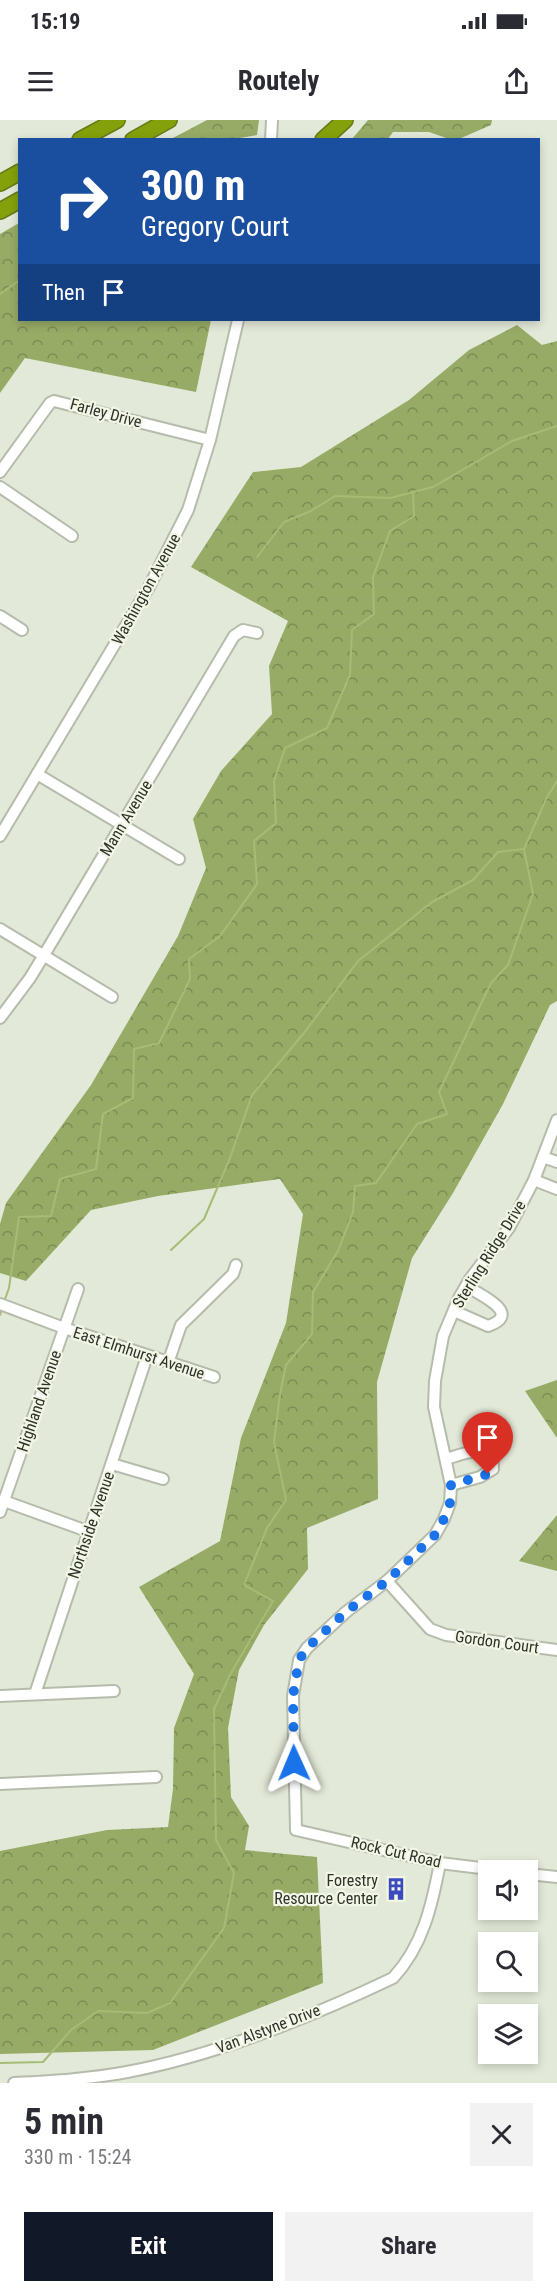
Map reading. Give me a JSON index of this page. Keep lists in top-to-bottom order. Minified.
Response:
{"streets":{"street":["Farley Drive","Washington Avenue","Mann Avenue","Sterling Ridge Drive","East Elmhurst Avenue","Highland Avenue","Northside Avenue","Gordon Court","Rock Cut Road","Van Alstyne Drive"]},"crossings":[["Farley Drive","Washington Avenue"],["Sterling Ridge Drive","Gordon Court"],["Sterling Ridge Drive","Rock Cut Road"],["East Elmhurst Avenue","Highland Avenue"],["East Elmhurst Avenue","Northside Avenue"],["Rock Cut Road","Van Alstyne Drive"]],"places":{"building":["Forestry Resource Center"]},"page":{"status":"15:19","header":"Routely","turn":["300 m","Gregory Court"],"then":"Then","heading":["5 min","330 m · 15:24"],"buttons":["Exit","Share"]}}
